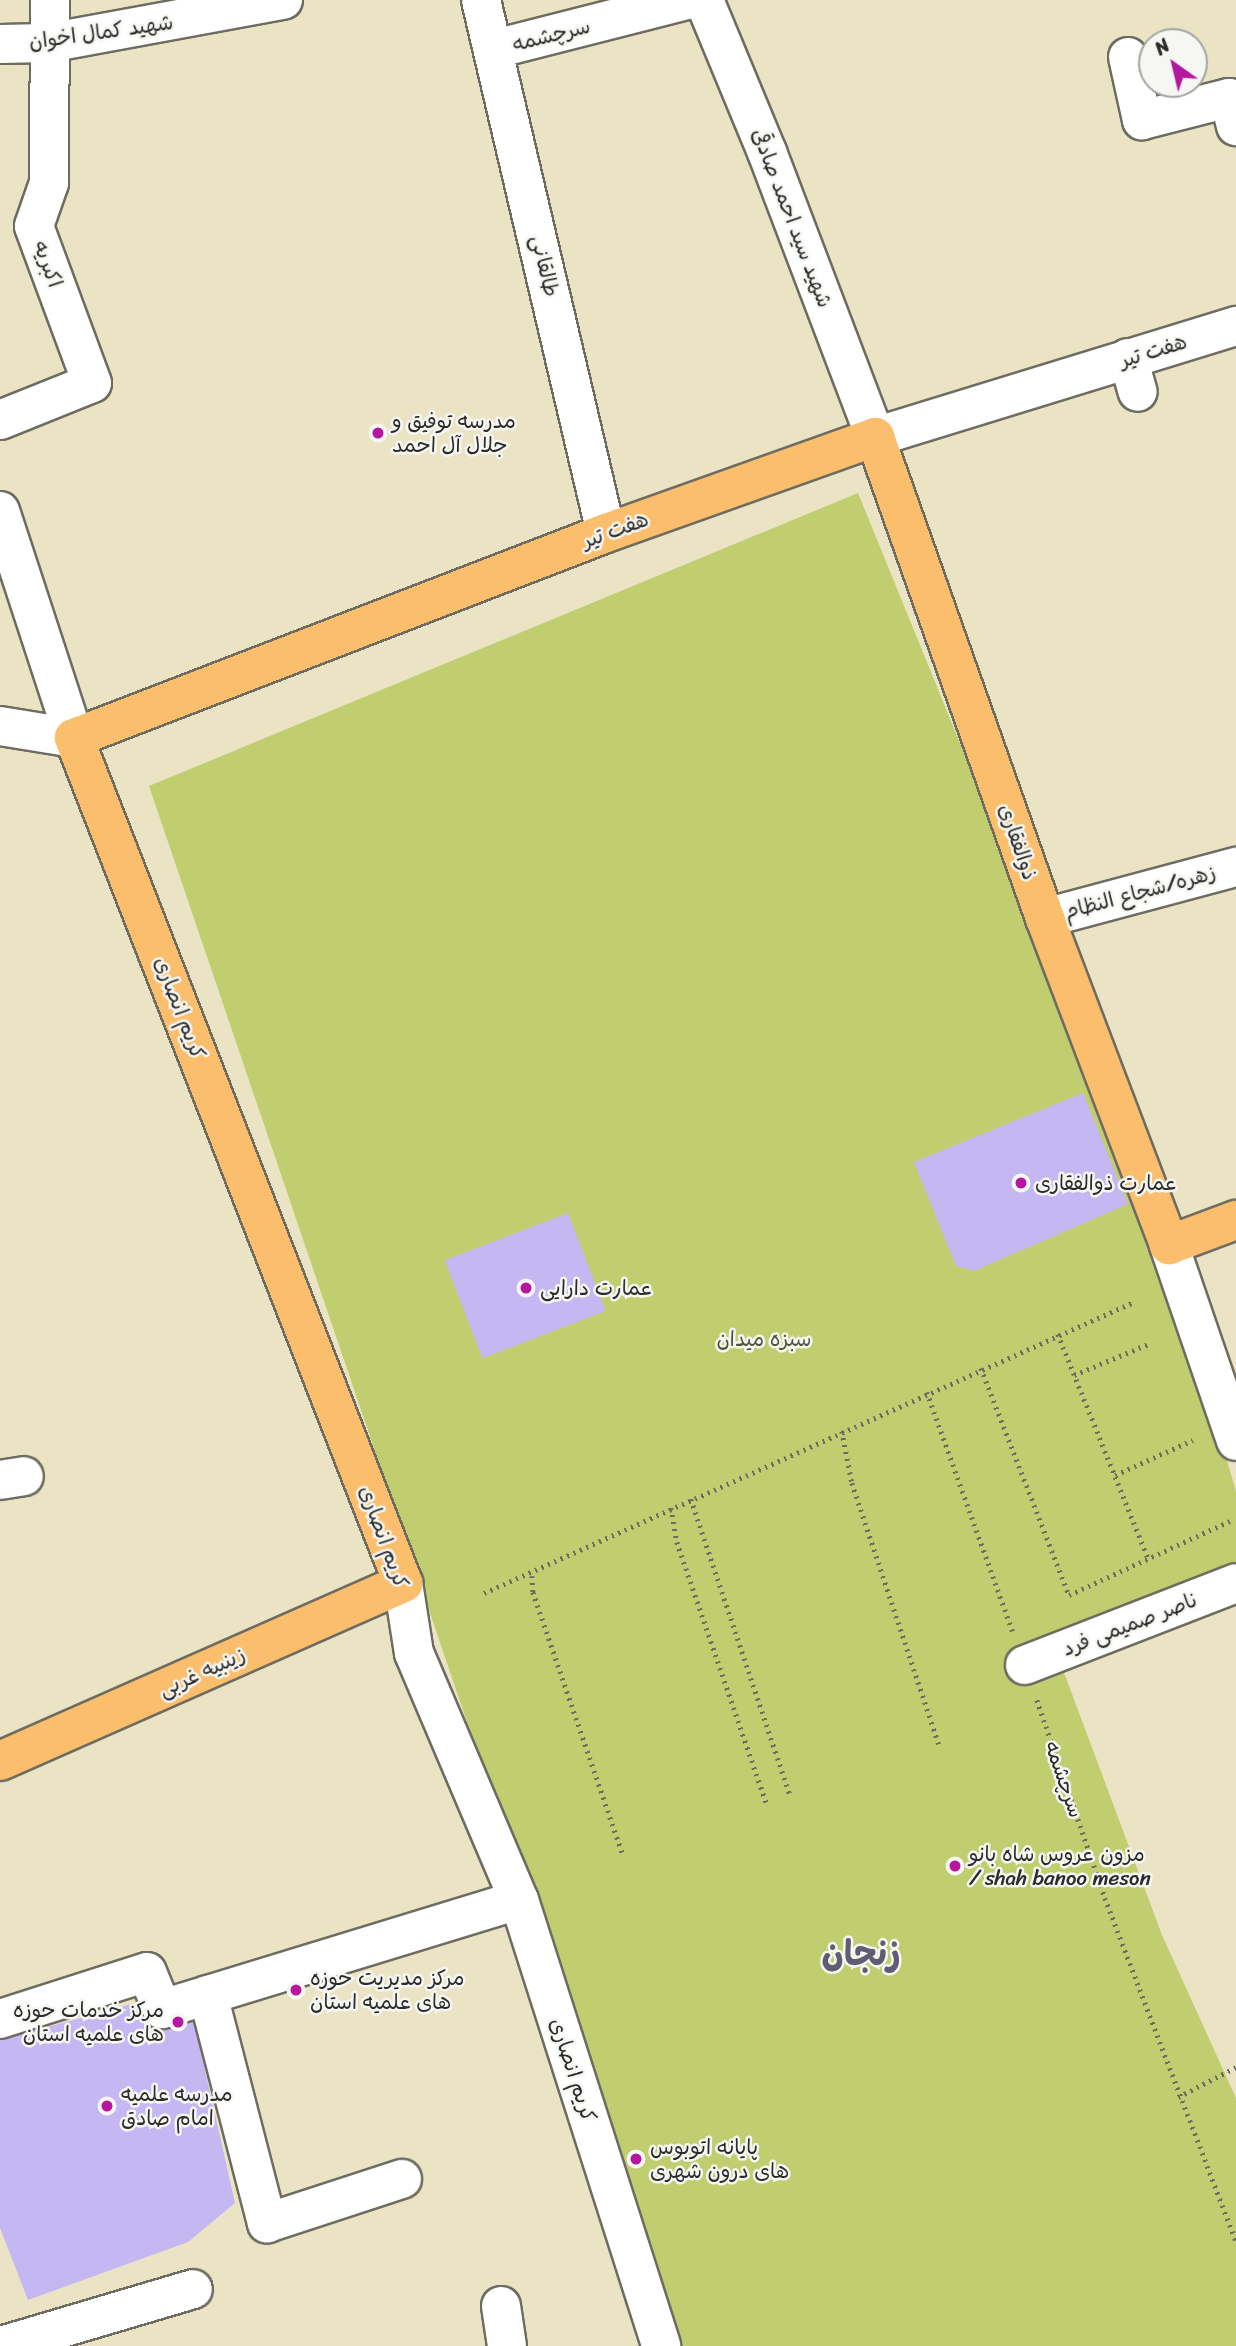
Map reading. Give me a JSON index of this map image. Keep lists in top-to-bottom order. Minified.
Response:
{"streets":{"main road":["هفت تیر","ذوالفقاری","کریم انصاری","زینبیه غربی"],"street":["شهید کمال اخوان","سرچشمه","شهید سید احمد صادقی","اکبریه","طالقانی","زهره/شجاع النظام","ناصر صمیمی فرد"]},"crossings":[["شهید کمال اخوان","اکبریه"],["سرچشمه","طالقانی"],["سرچشمه","ناصر صمیمی فرد"],["شهید سید احمد صادقی","هفت تیر"],["شهید سید احمد صادقی","ذوالفقاری"],["طالقانی","هفت تیر"],["هفت تیر","ذوالفقاری"],["هفت تیر","کریم انصاری"],["ذوالفقاری","زهره/شجاع النظام"],["کریم انصاری","زینبیه غربی"]],"districts":["زنجان"],"parks":["سبزه میدان"],"places":["مدرسه توفیق و جلال آل احمد","عمارت ذوالفقاری","عمارت دارایی","مزون عروس شاه بانو / shah banoo meson","مرکز مدیریت حوزه های علمیه استان","مرکز خدمات حوزه های علمیه استان","مدرسه علمیه امام صادق","پایانه اتوبوس های درون شهری"],"north":"top left"}
